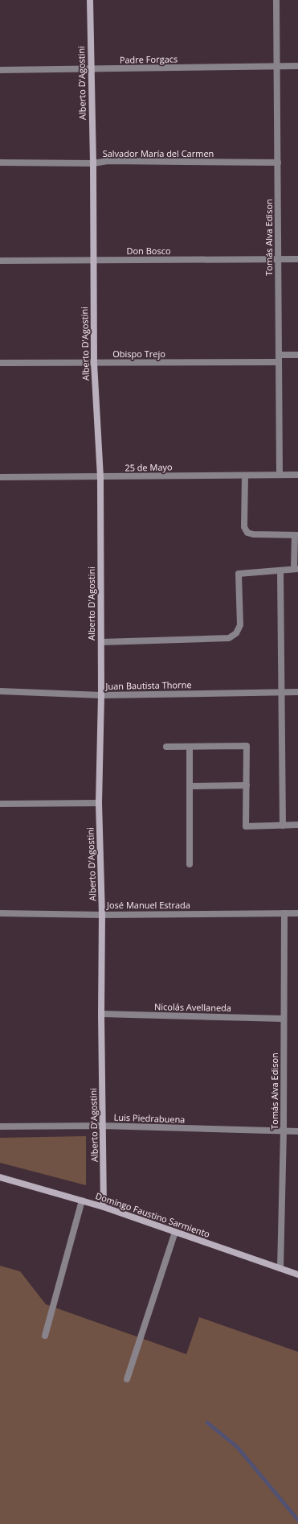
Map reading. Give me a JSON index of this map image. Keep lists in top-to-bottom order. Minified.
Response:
{"streets":{"main road":["Alberto D'Agostini","Domingo Faustino Sarmiento"],"street":["Padre Forgacs","Salvador María del Carmen","Tomás Alva Edison","Don Bosco","Obispo Trejo","25 de Mayo","Juan Bautista Thorne","José Manuel Estrada","Nicolás Avellaneda","Luis Piedrabuena"]},"crossings":[["Padre Forgacs","Alberto D'Agostini"],["Padre Forgacs","Tomás Alva Edison"],["Alberto D'Agostini","Salvador María del Carmen"],["Alberto D'Agostini","Don Bosco"],["Alberto D'Agostini","Obispo Trejo"],["Alberto D'Agostini","25 de Mayo"],["Alberto D'Agostini","Juan Bautista Thorne"],["Alberto D'Agostini","José Manuel Estrada"],["Alberto D'Agostini","Nicolás Avellaneda"],["Alberto D'Agostini","Luis Piedrabuena"],["Alberto D'Agostini","Domingo Faustino Sarmiento"],["Salvador María del Carmen","Tomás Alva Edison"],["Tomás Alva Edison","Don Bosco"],["Tomás Alva Edison","Obispo Trejo"],["Tomás Alva Edison","25 de Mayo"],["Tomás Alva Edison","José Manuel Estrada"],["Tomás Alva Edison","Nicolás Avellaneda"],["Tomás Alva Edison","Luis Piedrabuena"],["Tomás Alva Edison","Domingo Faustino Sarmiento"]]}
